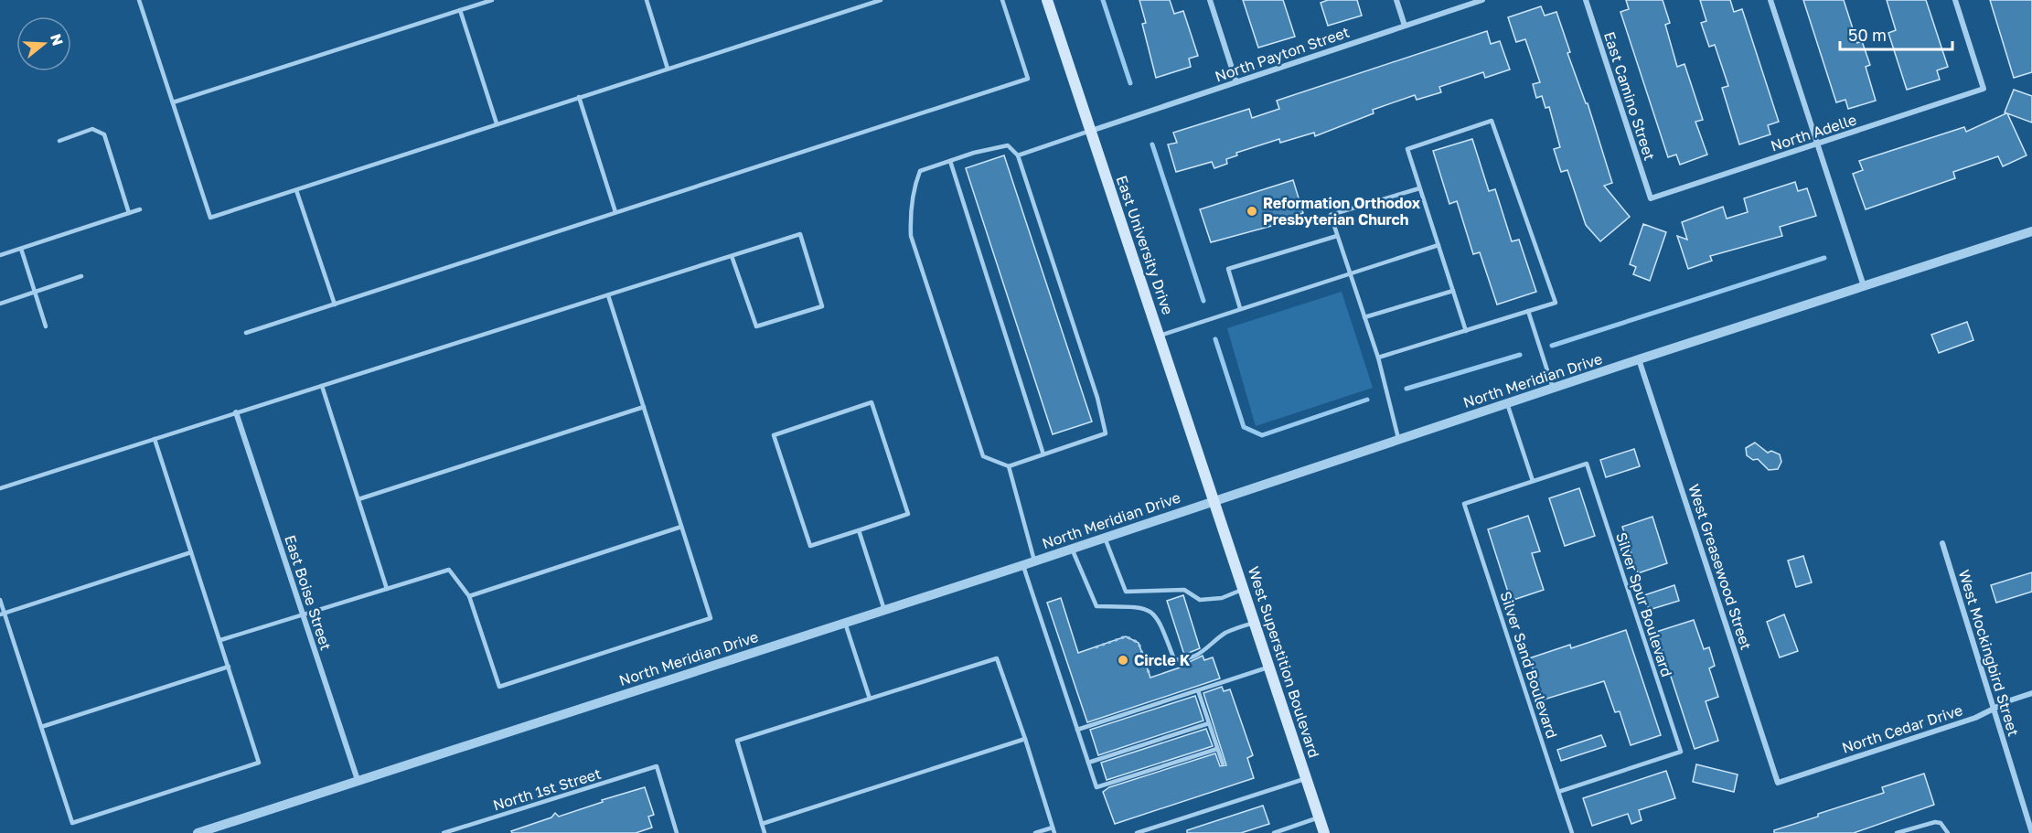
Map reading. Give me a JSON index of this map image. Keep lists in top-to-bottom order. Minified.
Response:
{"streets":{"main road":["East University Drive","West Superstition Boulevard"],"street":["North Payton Street","East Camino Street","North Adelle","North Meridian Drive","West Greasewood Street","East Boise Street","West Mockingbird Street","North Cedar Drive"],"lane":["Silver Spur Boulevard","Silver Sand Boulevard","North 1st Street"]},"crossings":[["North Payton Street","East University Drive"],["East Camino Street","North Adelle"],["East University Drive","North Meridian Drive"],["East University Drive","West Superstition Boulevard"],["North Meridian Drive","West Greasewood Street"],["North Meridian Drive","East Boise Street"],["North Meridian Drive","West Superstition Boulevard"],["West Greasewood Street","North Cedar Drive"],["Silver Spur Boulevard","Silver Sand Boulevard"],["West Mockingbird Street","North Cedar Drive"]],"places":["Reformation Orthodox Presbyterian Church","Circle K"],"scale_bar":"50 m","north":"right"}
